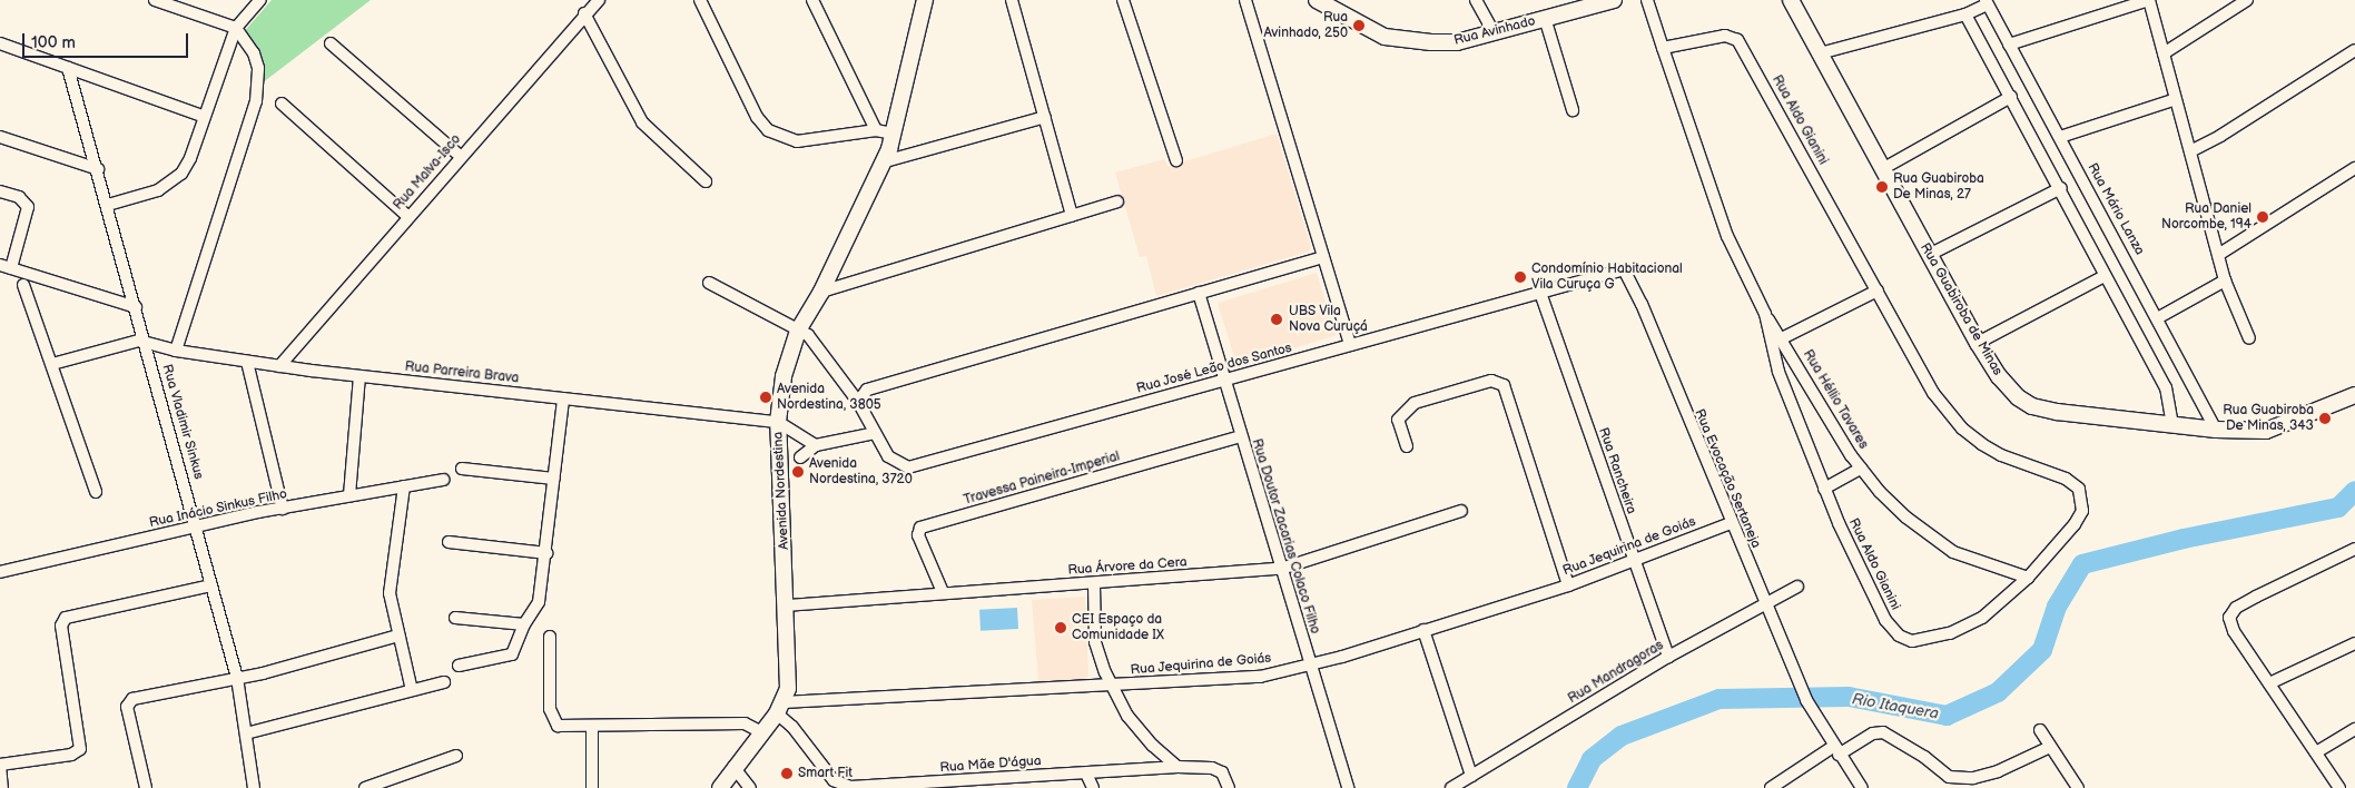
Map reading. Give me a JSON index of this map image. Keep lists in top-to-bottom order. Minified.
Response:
{"streets":{"street":["Rua Avinhado","Rua Aldo Gianini","Rua Malva-Isco","Rua Mário Lanza","Rua Guabiroba de Minas","Rua José Leão dos Santos","Rua Parreira Brava","Rua Héllio Tavares","Rua Vladimir Sinkus","Rua Rancheira","Travessa Paineira-Imperial","Rua Evocação Sertaneja","Avenida Nordestina","Rua Inácio Sinkus Filho","Rua Doutor Zacarias Colaco Filho","Rua Jequirina de Goiás","Rua Árvore da Cera","Rua Mandragoras","Rua Mãe D'água"]},"crossings":[["Rua Aldo Gianini","Rua Héllio Tavares"],["Rua Malva-Isco","Rua Parreira Brava"],["Rua Mário Lanza","Rua Guabiroba de Minas"],["Rua José Leão dos Santos","Rua Rancheira"],["Rua José Leão dos Santos","Rua Evocação Sertaneja"],["Rua José Leão dos Santos","Avenida Nordestina"],["Rua José Leão dos Santos","Rua Doutor Zacarias Colaco Filho"],["Rua Parreira Brava","Rua Vladimir Sinkus"],["Rua Parreira Brava","Avenida Nordestina"],["Rua Vladimir Sinkus","Rua Inácio Sinkus Filho"],["Rua Rancheira","Rua Jequirina de Goiás"],["Rua Rancheira","Rua Mandragoras"],["Travessa Paineira-Imperial","Rua Doutor Zacarias Colaco Filho"],["Travessa Paineira-Imperial","Rua Árvore da Cera"],["Rua Evocação Sertaneja","Rua Jequirina de Goiás"],["Rua Evocação Sertaneja","Rua Mandragoras"],["Avenida Nordestina","Rua Jequirina de Goiás"],["Avenida Nordestina","Rua Árvore da Cera"],["Avenida Nordestina","Rua Mãe D'água"],["Rua Doutor Zacarias Colaco Filho","Rua Jequirina de Goiás"],["Rua Doutor Zacarias Colaco Filho","Rua Árvore da Cera"],["Rua Jequirina de Goiás","Rua Mãe D'água"]],"water":["Rio Itaquera"],"places":["Rua Avinhado, 250","Rua Guabiroba De Minas, 27","Rua Daniel Norcombe, 194","Condomínio Habitacional Vila Curuça G","UBS Vila Nova Curuçá","Avenida Nordestina, 3805","Rua Guabiroba De Minas, 343","Avenida Nordestina, 3720","CEI Espaço da Comunidade IX","Smart Fit"],"scale_bar":"100 m"}
